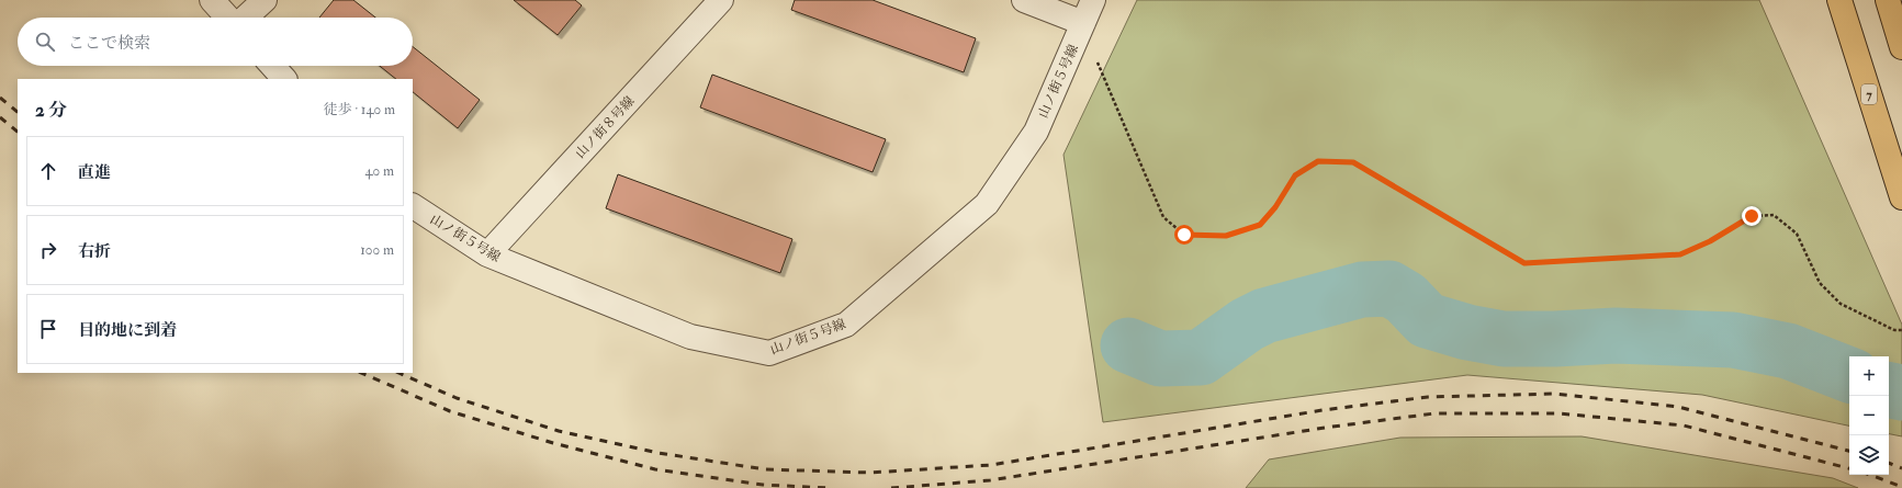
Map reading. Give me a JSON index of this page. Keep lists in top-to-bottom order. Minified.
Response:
{"streets":{"highway":["7"],"street":["山ノ街５号線","山ノ街８号線"]},"crossings":[["山ノ街５号線","山ノ街８号線"]],"page":{"search":"ここで検索","heading":["2 分","徒歩 · 140 m"],"list":[["直進","40 m"],["右折","100 m"],"目的地に到着"],"map_buttons":["+","−"]}}
